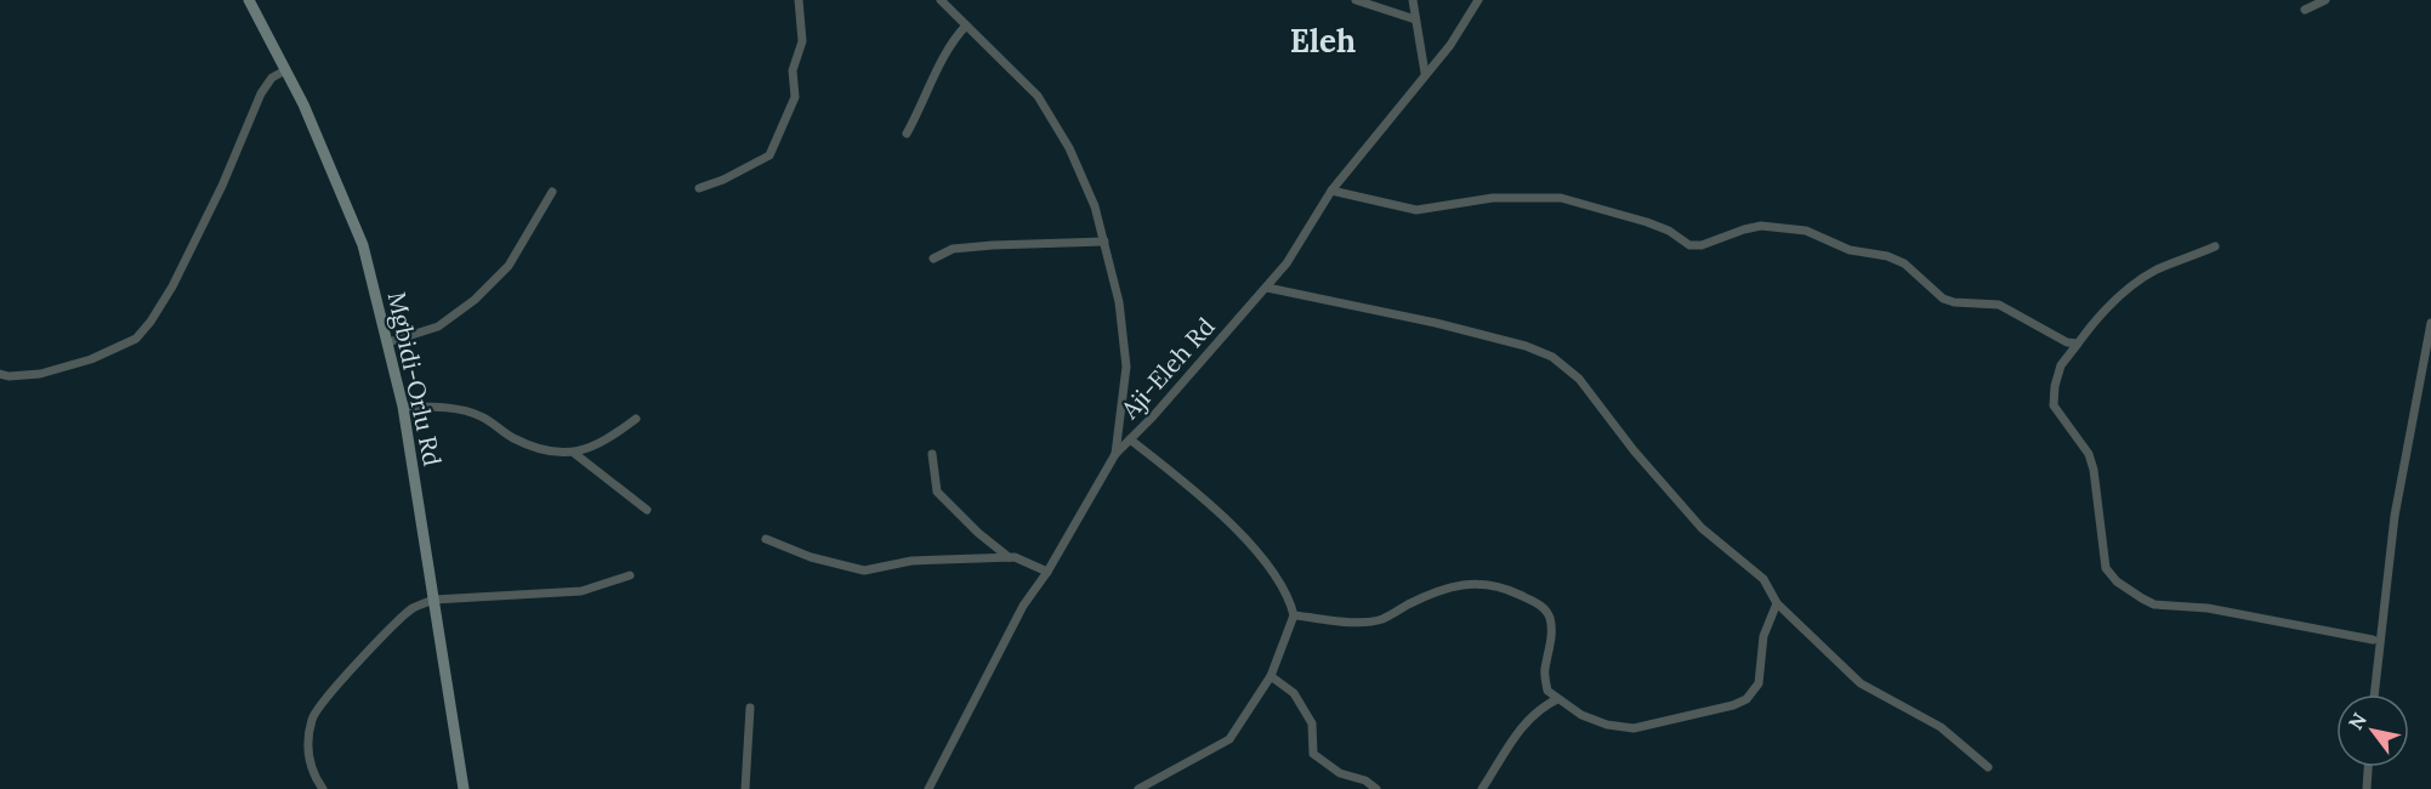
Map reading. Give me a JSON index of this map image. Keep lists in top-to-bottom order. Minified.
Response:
{"streets":{"main road":["Mgbidi-Orlu Rd"],"street":["Aji-Eleh Rd"]},"districts":["Eleh"],"north":"top left"}
